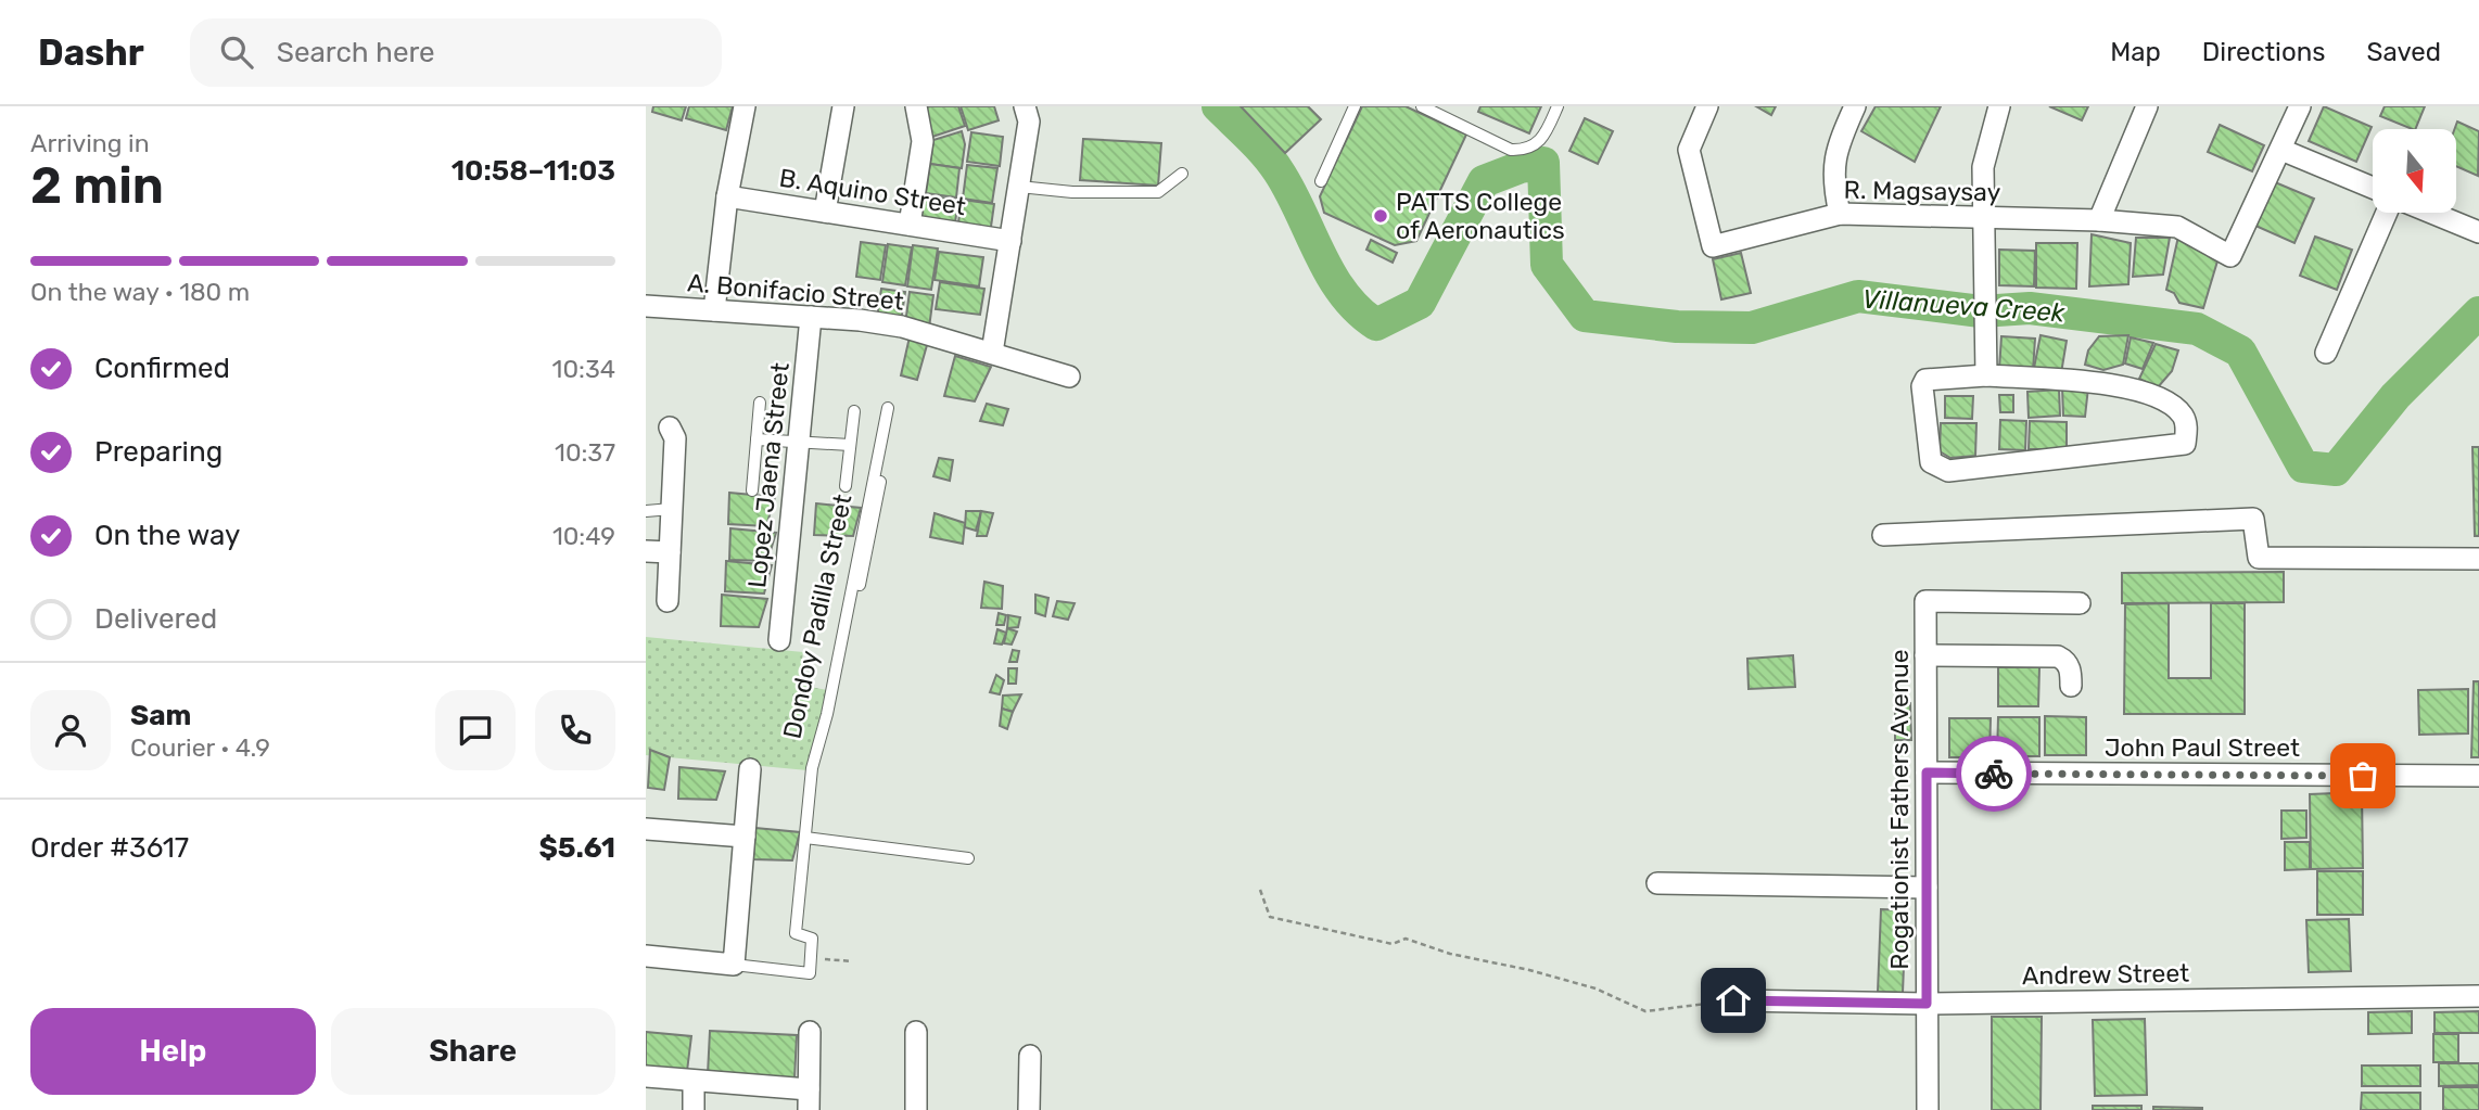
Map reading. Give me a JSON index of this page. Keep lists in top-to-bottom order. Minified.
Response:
{"streets":{"street":["R. Magsaysay","B. Aquino Street","A. Bonifacio Street","Lopez Jaena Street","John Paul Street","Rogationist Fathers Avenue","Andrew Street"],"lane":["Dondoy Padilla Street"]},"crossings":[["A. Bonifacio Street","Lopez Jaena Street"],["John Paul Street","Rogationist Fathers Avenue"],["Rogationist Fathers Avenue","Andrew Street"]],"water":["Villanueva Creek"],"places":["PATTS College of Aeronautics"],"north":"bottom","page":{"header":"Dashr","search":"Search here","nav":["Map","Directions","Saved"],"heading":["2 min","Arriving in","10:58–11:03"],"panel":["Sam","Courier · 4.9","Order #3617","$5.61"],"bar":"On the way · 180 m","list":[["Confirmed","10:34"],["Preparing","10:37"],["On the way","10:49"],"Delivered"],"buttons":["Help","Share"]}}
